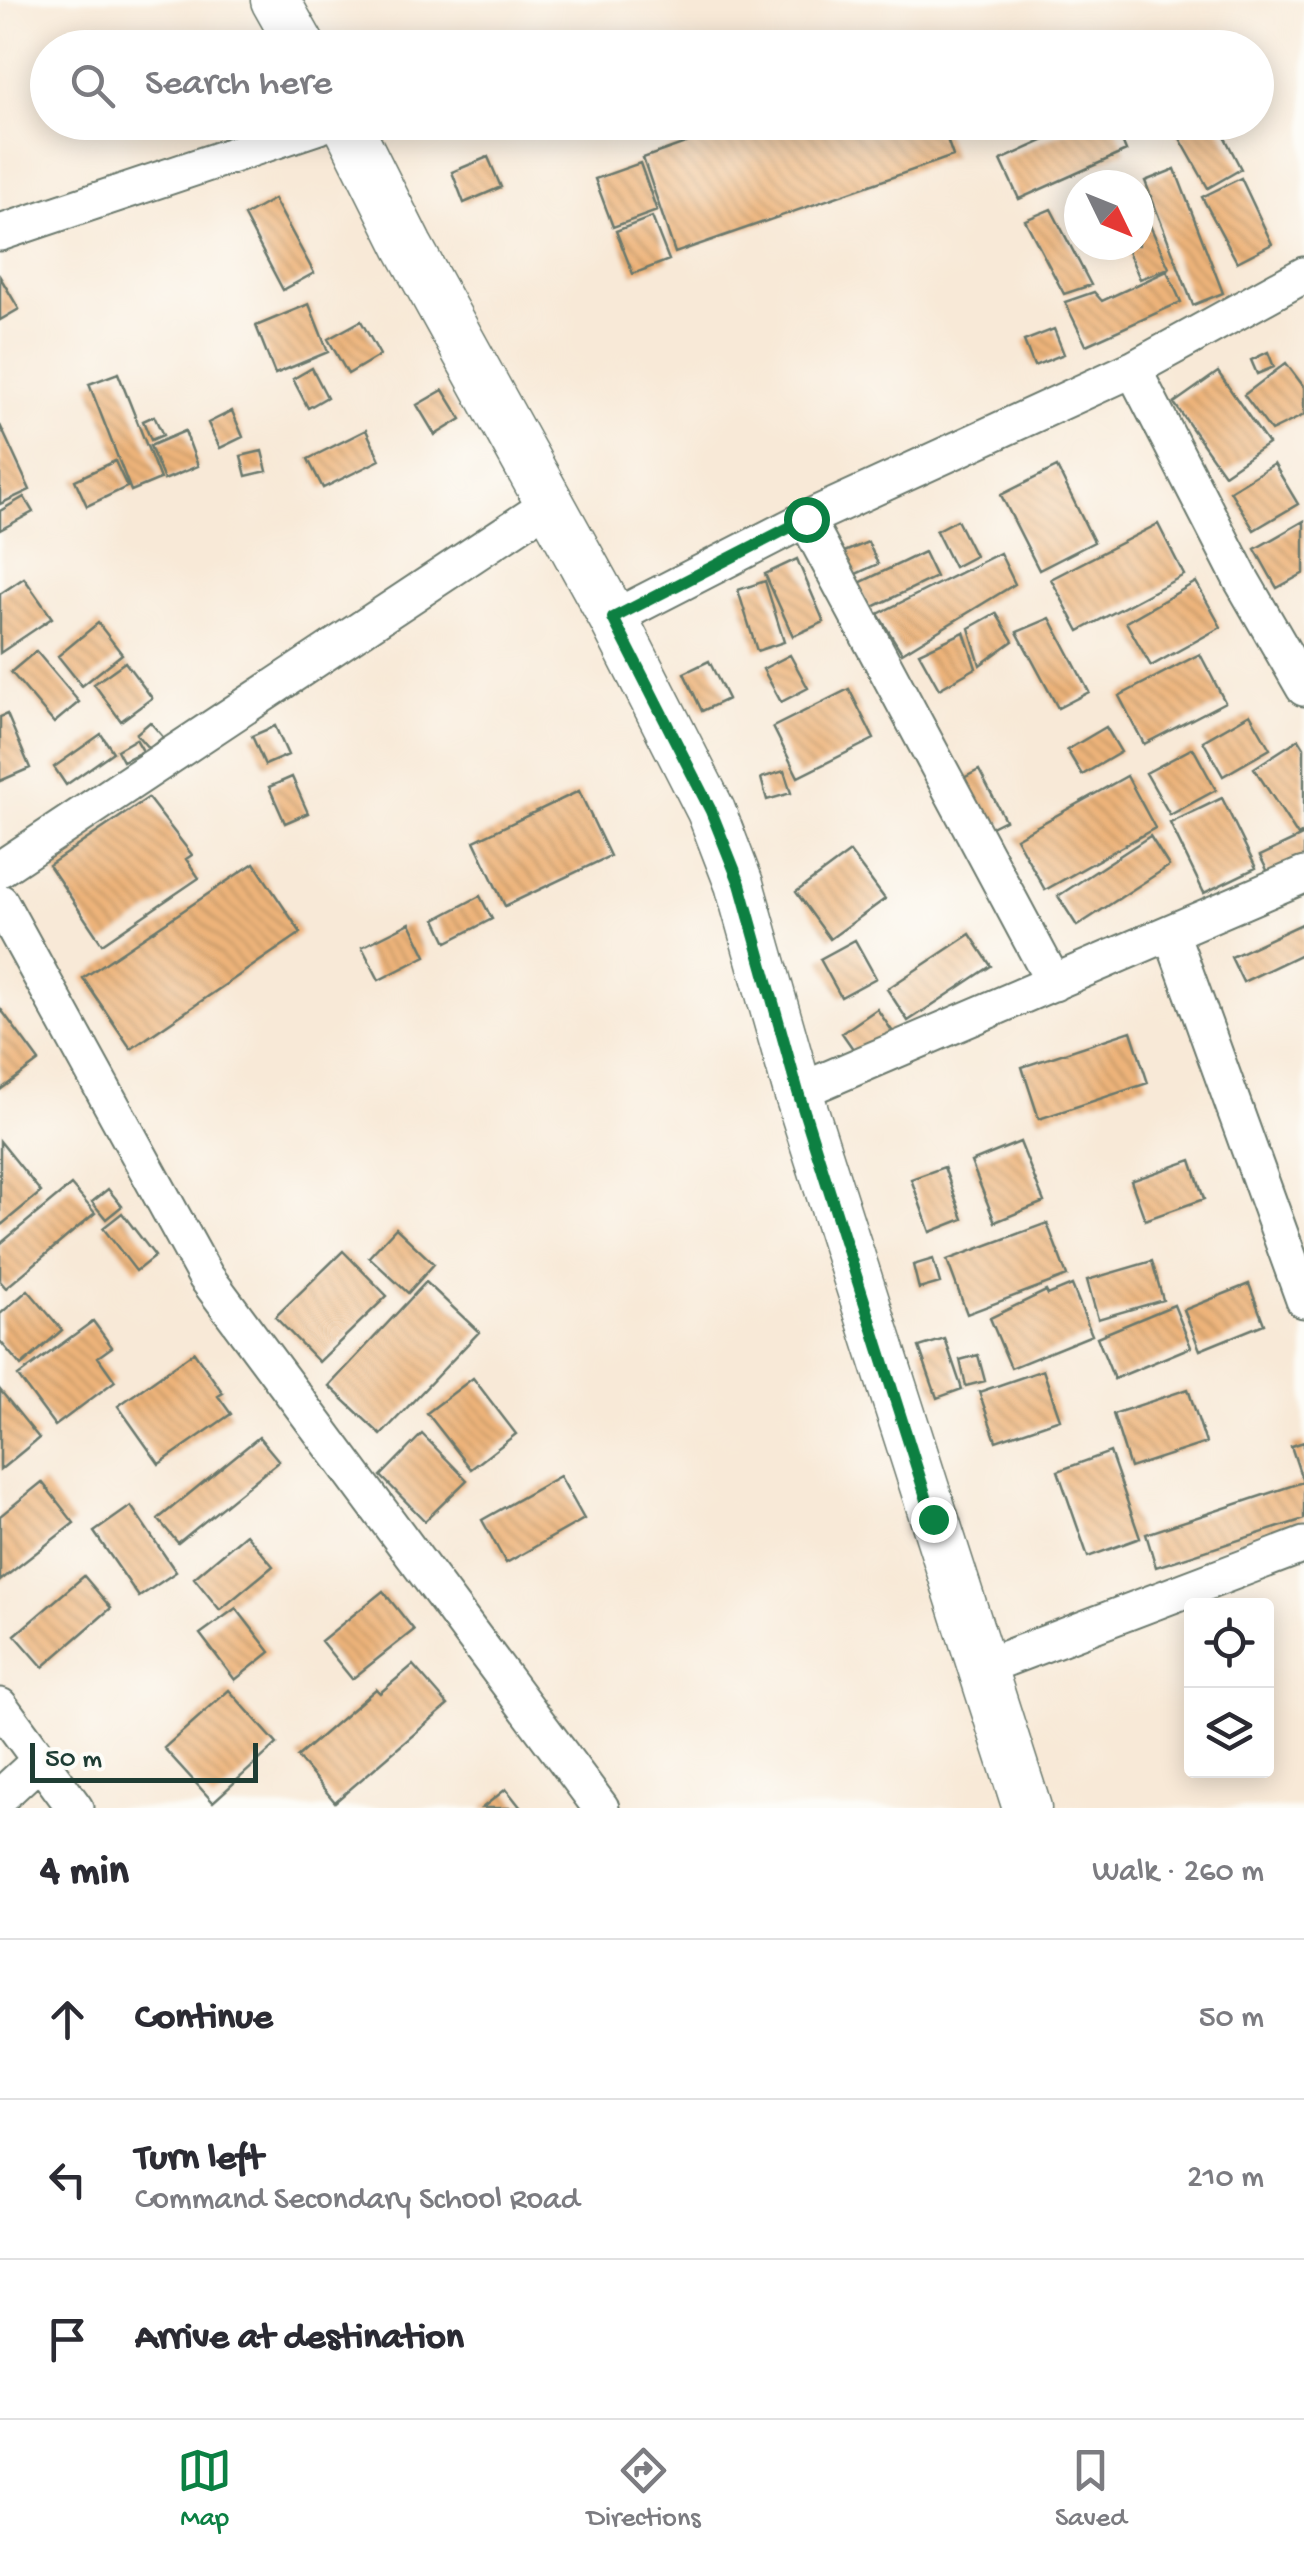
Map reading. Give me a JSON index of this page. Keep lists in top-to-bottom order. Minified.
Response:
{"scale_bar":"50 m","north":"bottom right","page":{"search":"Search here","scale":"50 m","heading":["4 min","Walk · 260 m"],"list":[["Continue","50 m"],["Turn left","Command Secondary School Road","210 m"],"Arrive at destination"],"nav":["Map","Directions","Saved"]}}
